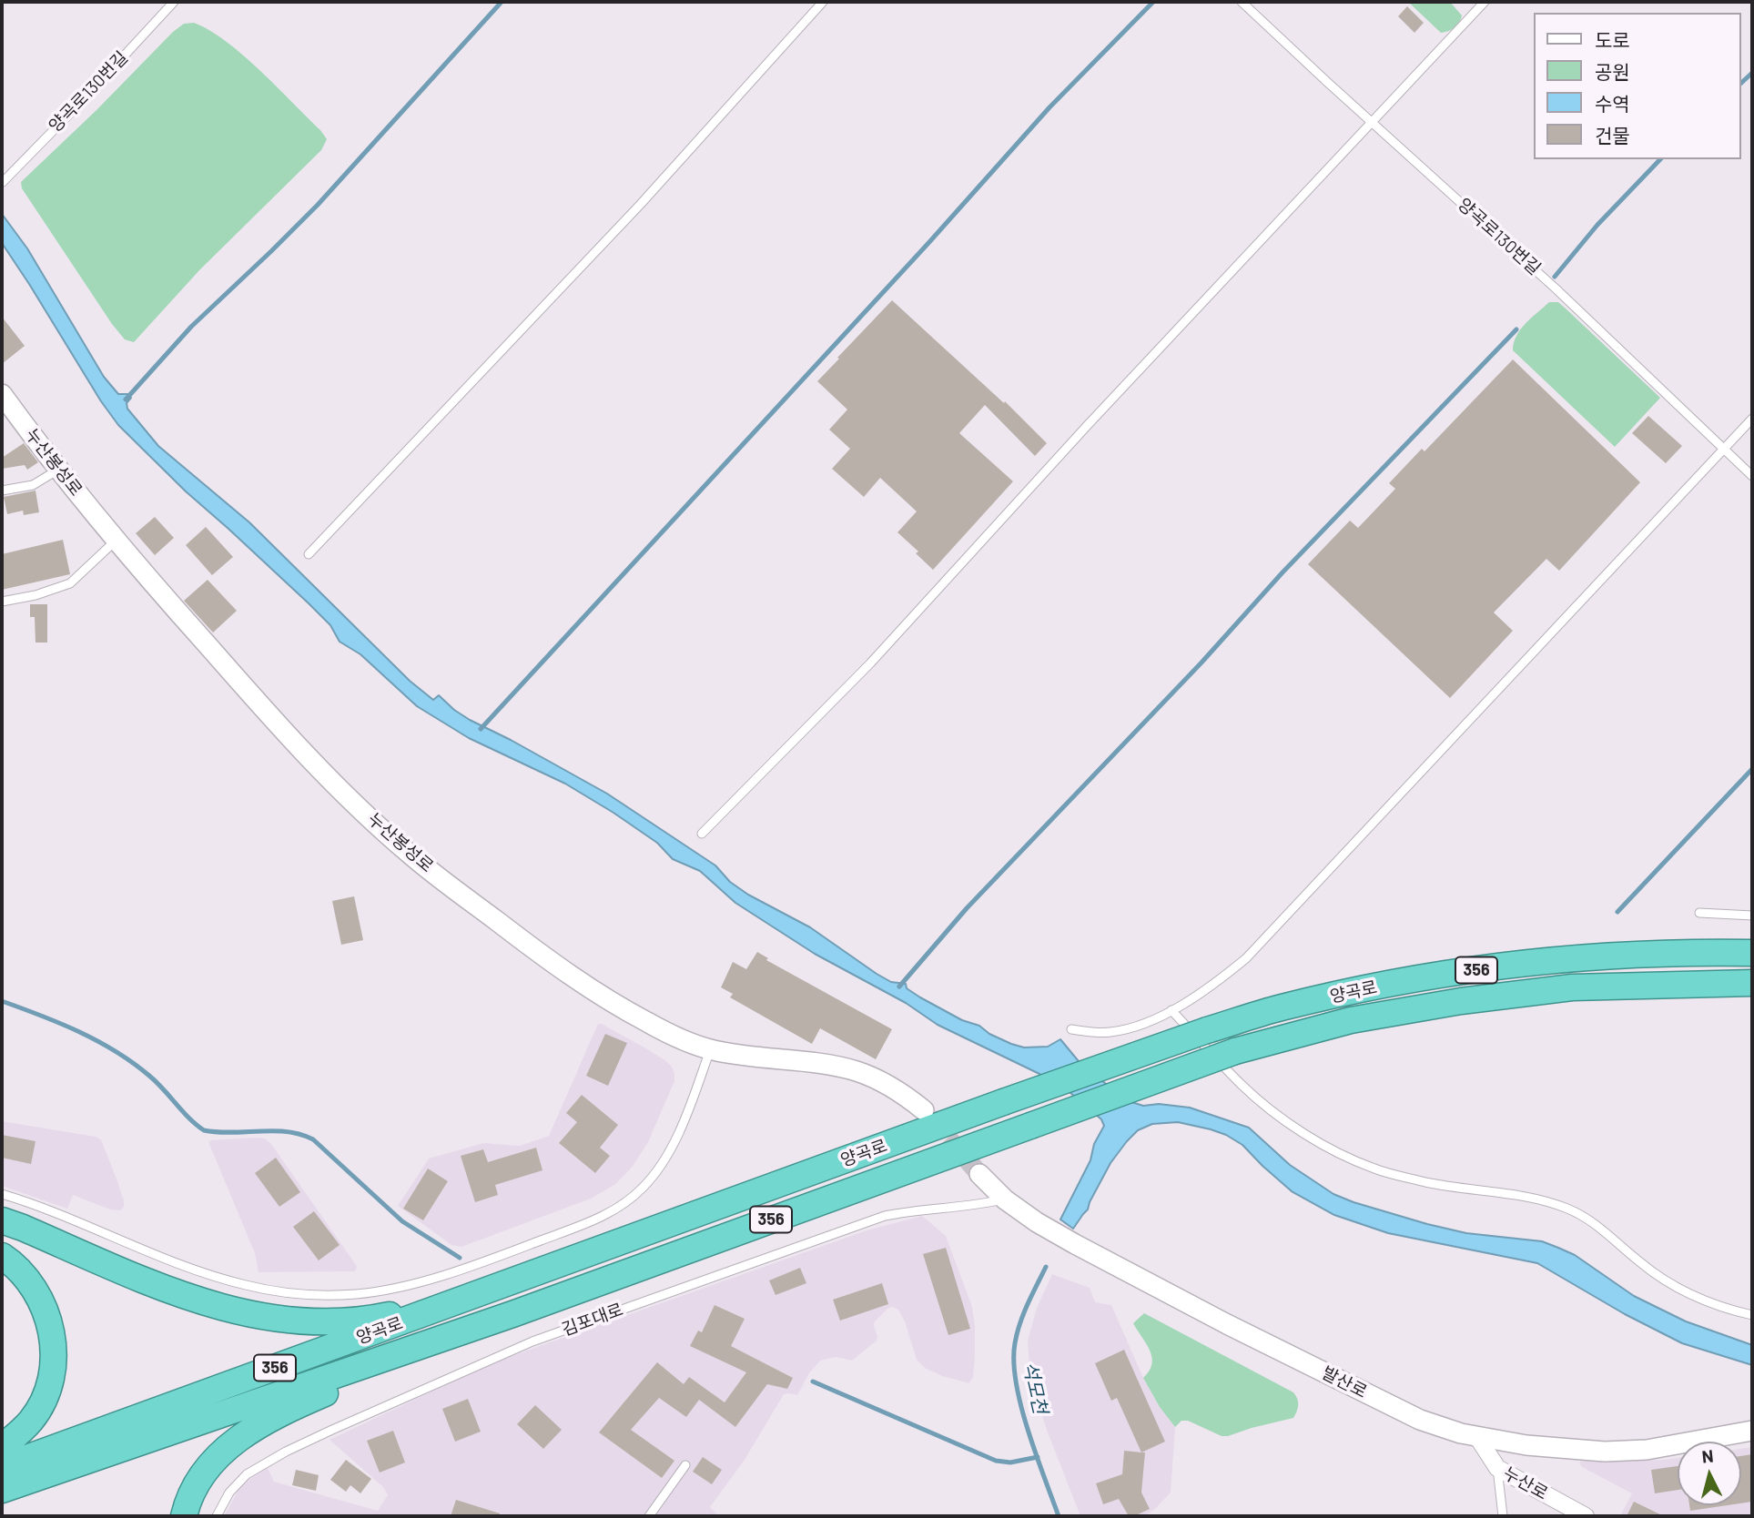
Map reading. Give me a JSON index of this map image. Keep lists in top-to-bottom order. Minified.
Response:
{"streets":{"highway":["356","양곡로"],"street":["누산봉성로","발산로","누산로"],"lane":["양곡로130번길","김포대로"]},"crossings":[["김포대로","발산로"],["발산로","누산로"]],"water":["석모천"],"legend":["도로","공원","수역","건물"],"north":"top"}
